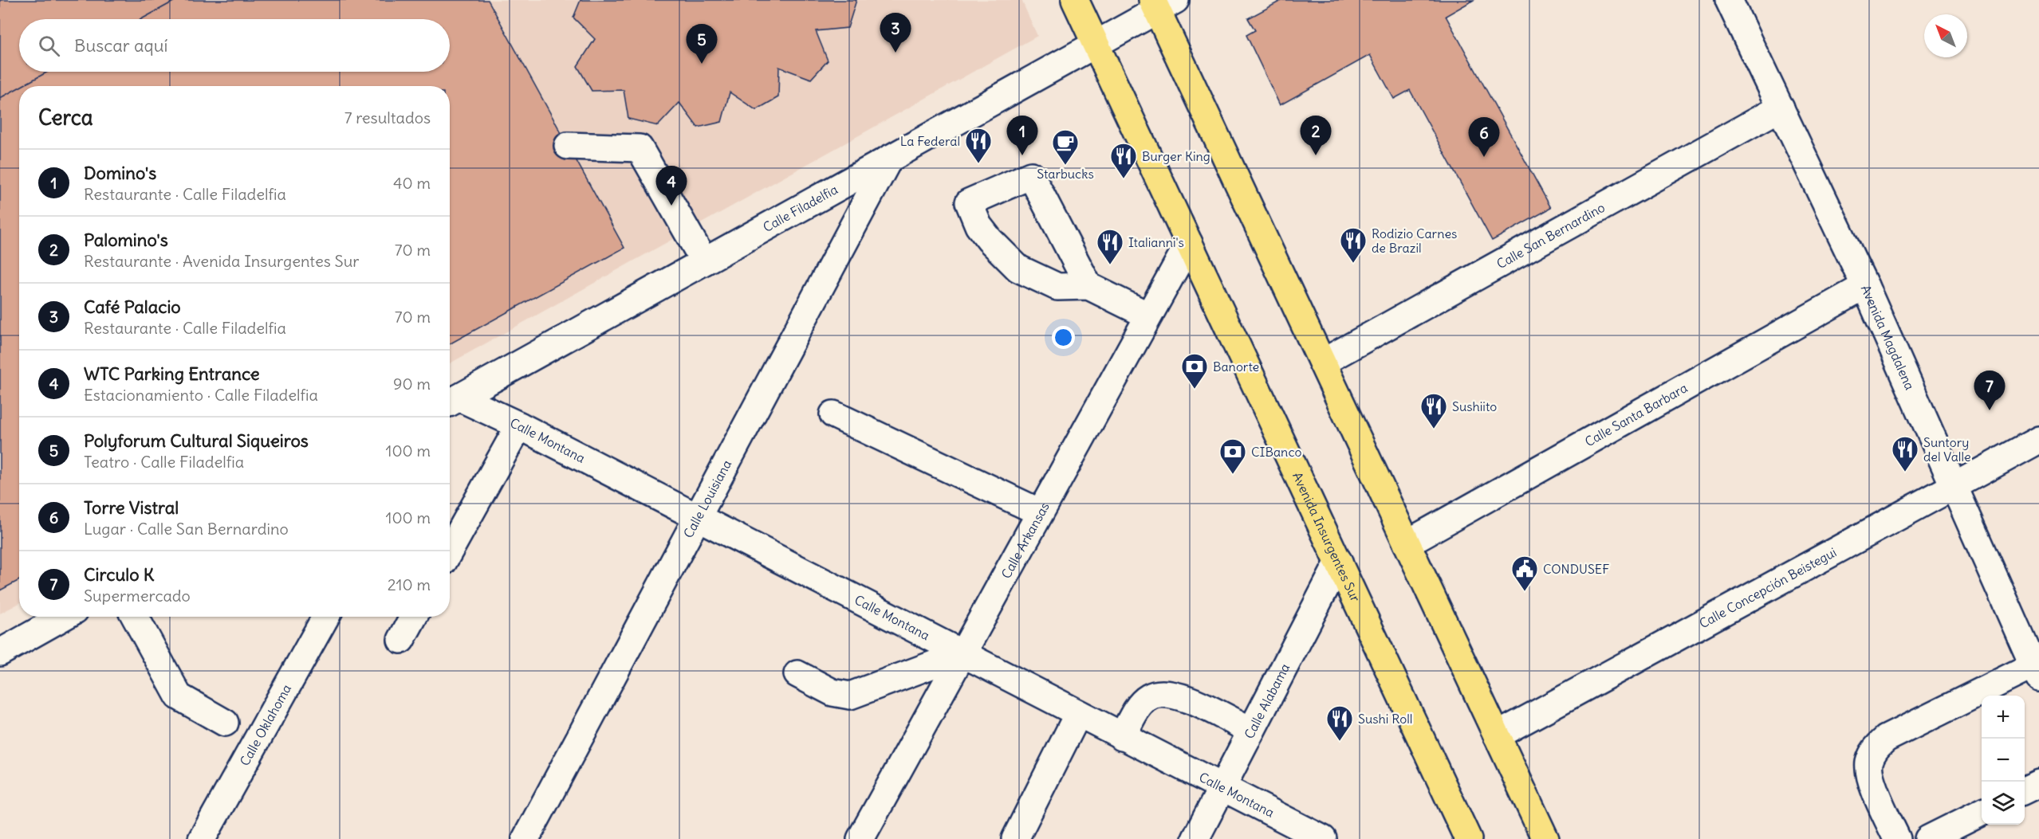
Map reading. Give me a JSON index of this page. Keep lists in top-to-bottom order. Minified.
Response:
{"streets":{"main road":["Avenida Insurgentes Sur"],"street":["Calle Filadelfia","Calle San Bernardino","Avenida Magdalena","Calle Santa Barbara","Calle Montana","Calle Louisiana","Calle Arkansas","Calle Concepción Beistegui","Calle Alabama","Calle Oklahoma"]},"crossings":[["Calle Filadelfia","Calle Montana"],["Calle Filadelfia","Calle Louisiana"],["Calle Filadelfia","Avenida Insurgentes Sur"],["Calle San Bernardino","Avenida Magdalena"],["Avenida Magdalena","Calle Santa Barbara"],["Avenida Magdalena","Calle Concepción Beistegui"],["Calle Montana","Calle Louisiana"],["Calle Montana","Calle Arkansas"],["Calle Montana","Calle Alabama"],["Avenida Insurgentes Sur","Calle Arkansas"],["Avenida Insurgentes Sur","Calle Alabama"]],"places":{"restaurant":["La Federal","Burger King","Rodizio Carnes de Brazil","Italianni's","Sushiito","Suntory del Valle","Sushi Roll"],"cafe":["Starbucks"],"bank":["Banorte","CIBanco"],"public building":["CONDUSEF"]},"north":"top left","page":{"pins":["3","5","1","2","6","4","7"],"search":"Buscar aquí","heading":["Cerca","7 resultados"],"list":[{"mark":"1","name":"Domino's","note":"Restaurante · Calle Filadelfia","value":"40 m"},{"mark":"2","name":"Palomino's","note":"Restaurante · Avenida Insurgentes Sur","value":"70 m"},{"mark":"3","name":"Café Palacio","note":"Restaurante · Calle Filadelfia","value":"70 m"},{"mark":"4","name":"WTC Parking Entrance","note":"Estacionamiento · Calle Filadelfia","value":"90 m"},{"mark":"5","name":"Polyforum Cultural Siqueiros","note":"Teatro · Calle Filadelfia","value":"100 m"},{"mark":"6","name":"Torre Vistral","note":"Lugar · Calle San Bernardino","value":"100 m"},{"mark":"7","name":"Circulo K","note":"Supermercado","value":"210 m"}],"map_buttons":["+","−"]}}
